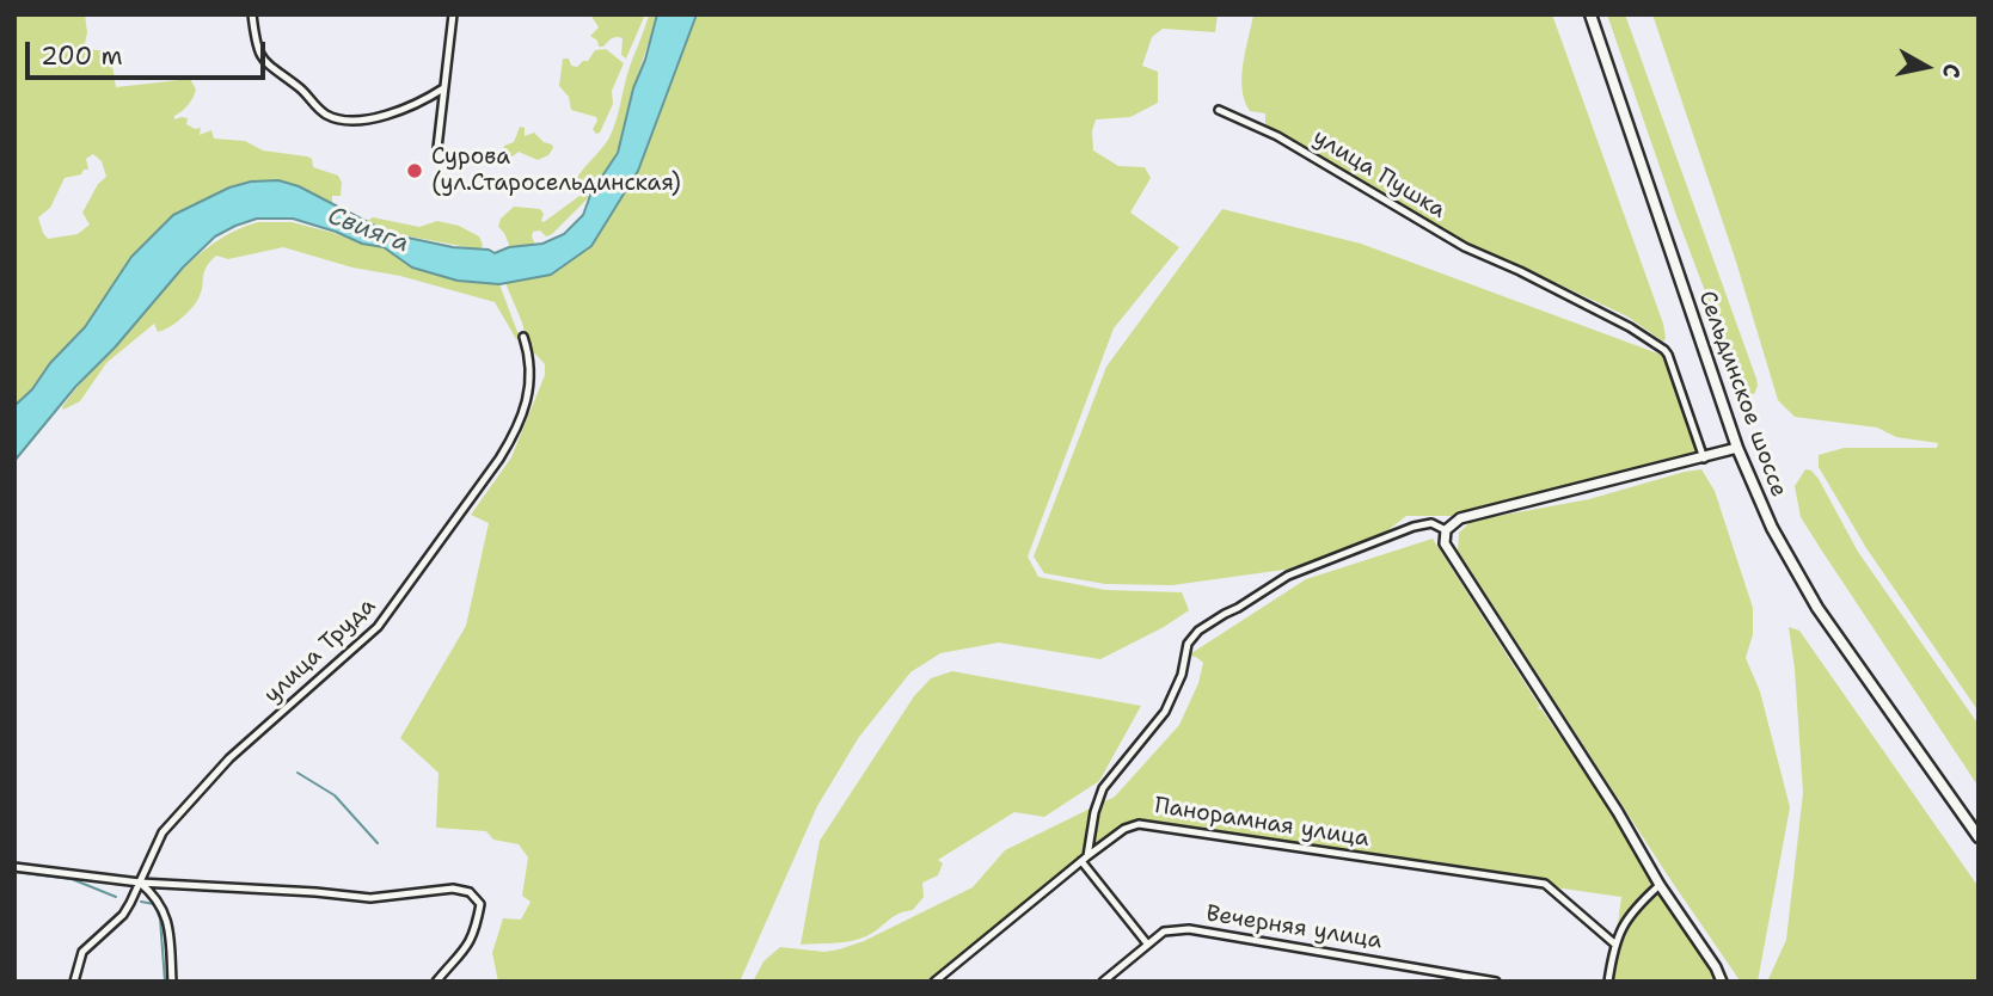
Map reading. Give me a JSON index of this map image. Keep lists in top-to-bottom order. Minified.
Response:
{"streets":{"main road":["Сельдинское шоссе"],"street":["улица Пушка","улица Труда","Панорамная улица","Вечерняя улица"]},"water":["Свияга"],"places":["Сурова (ул.Старосельдинская)"],"scale_bar":"200 m","north":"right"}
